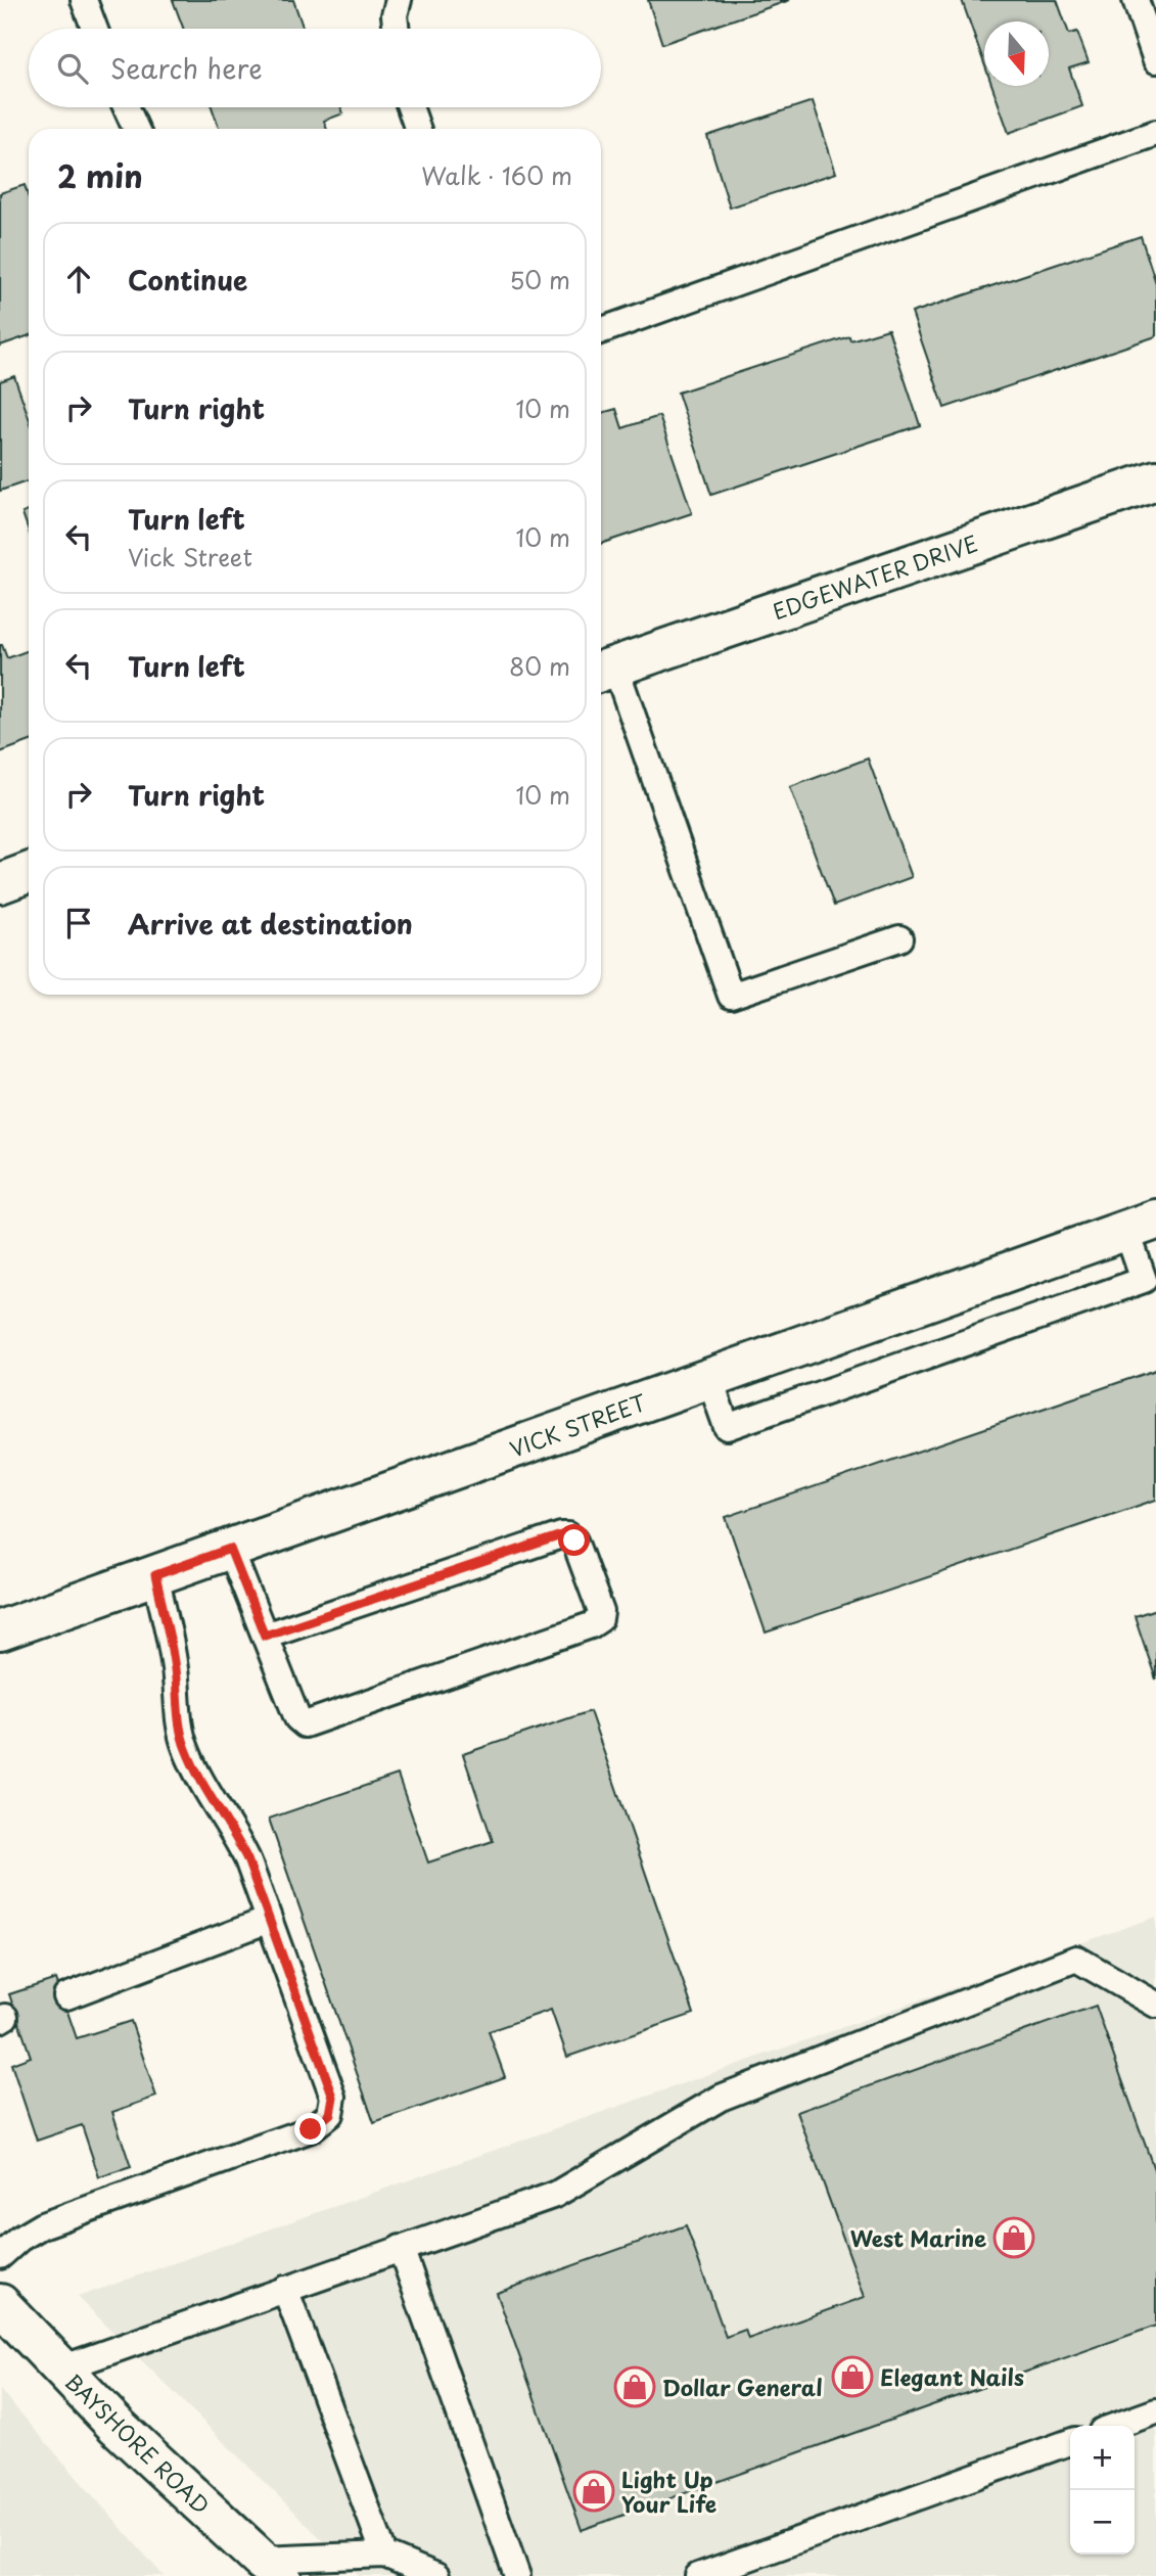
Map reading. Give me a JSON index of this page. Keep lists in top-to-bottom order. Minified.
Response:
{"streets":{"street":["EDGEWATER DRIVE","VICK STREET","BAYSHORE ROAD"]},"places":{"shop":["West Marine","Elegant Nails","Dollar General","Light Up Your Life"]},"north":"bottom","page":{"search":"Search here","heading":["2 min","Walk · 160 m"],"list":[["Continue","50 m"],["Turn right","10 m"],["Turn left","Vick Street","10 m"],["Turn left","80 m"],["Turn right","10 m"],"Arrive at destination"],"map_buttons":["+","−"]}}
